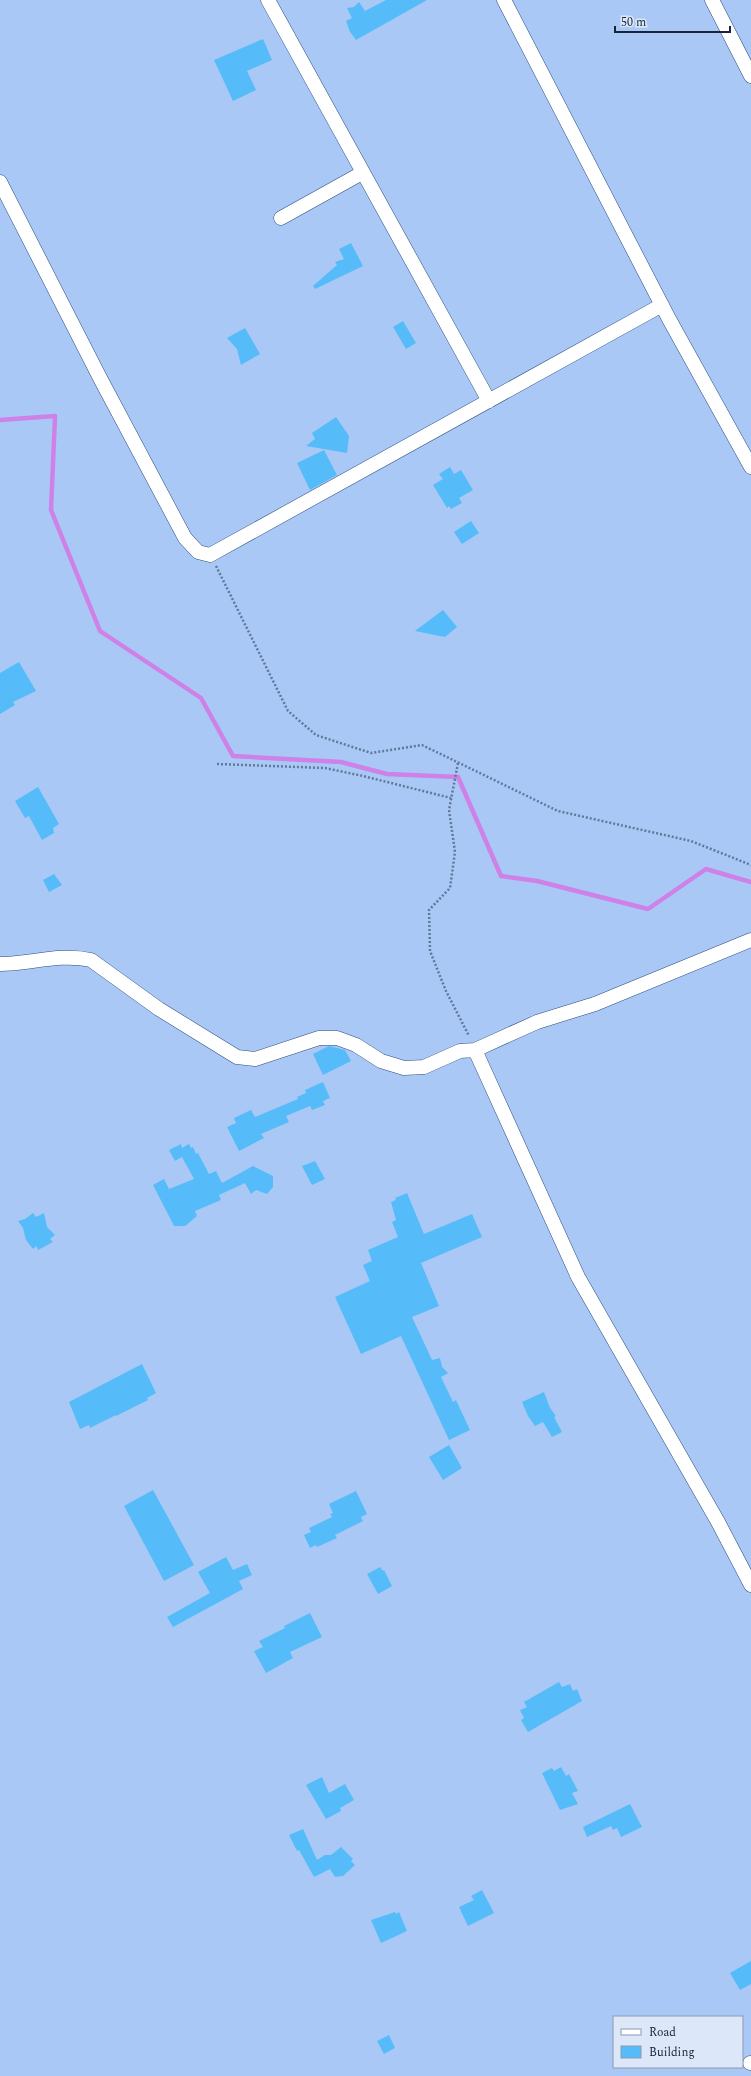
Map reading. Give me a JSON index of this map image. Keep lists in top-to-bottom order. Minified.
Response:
{"legend":["Road","Building"],"scale_bar":"50 m"}
